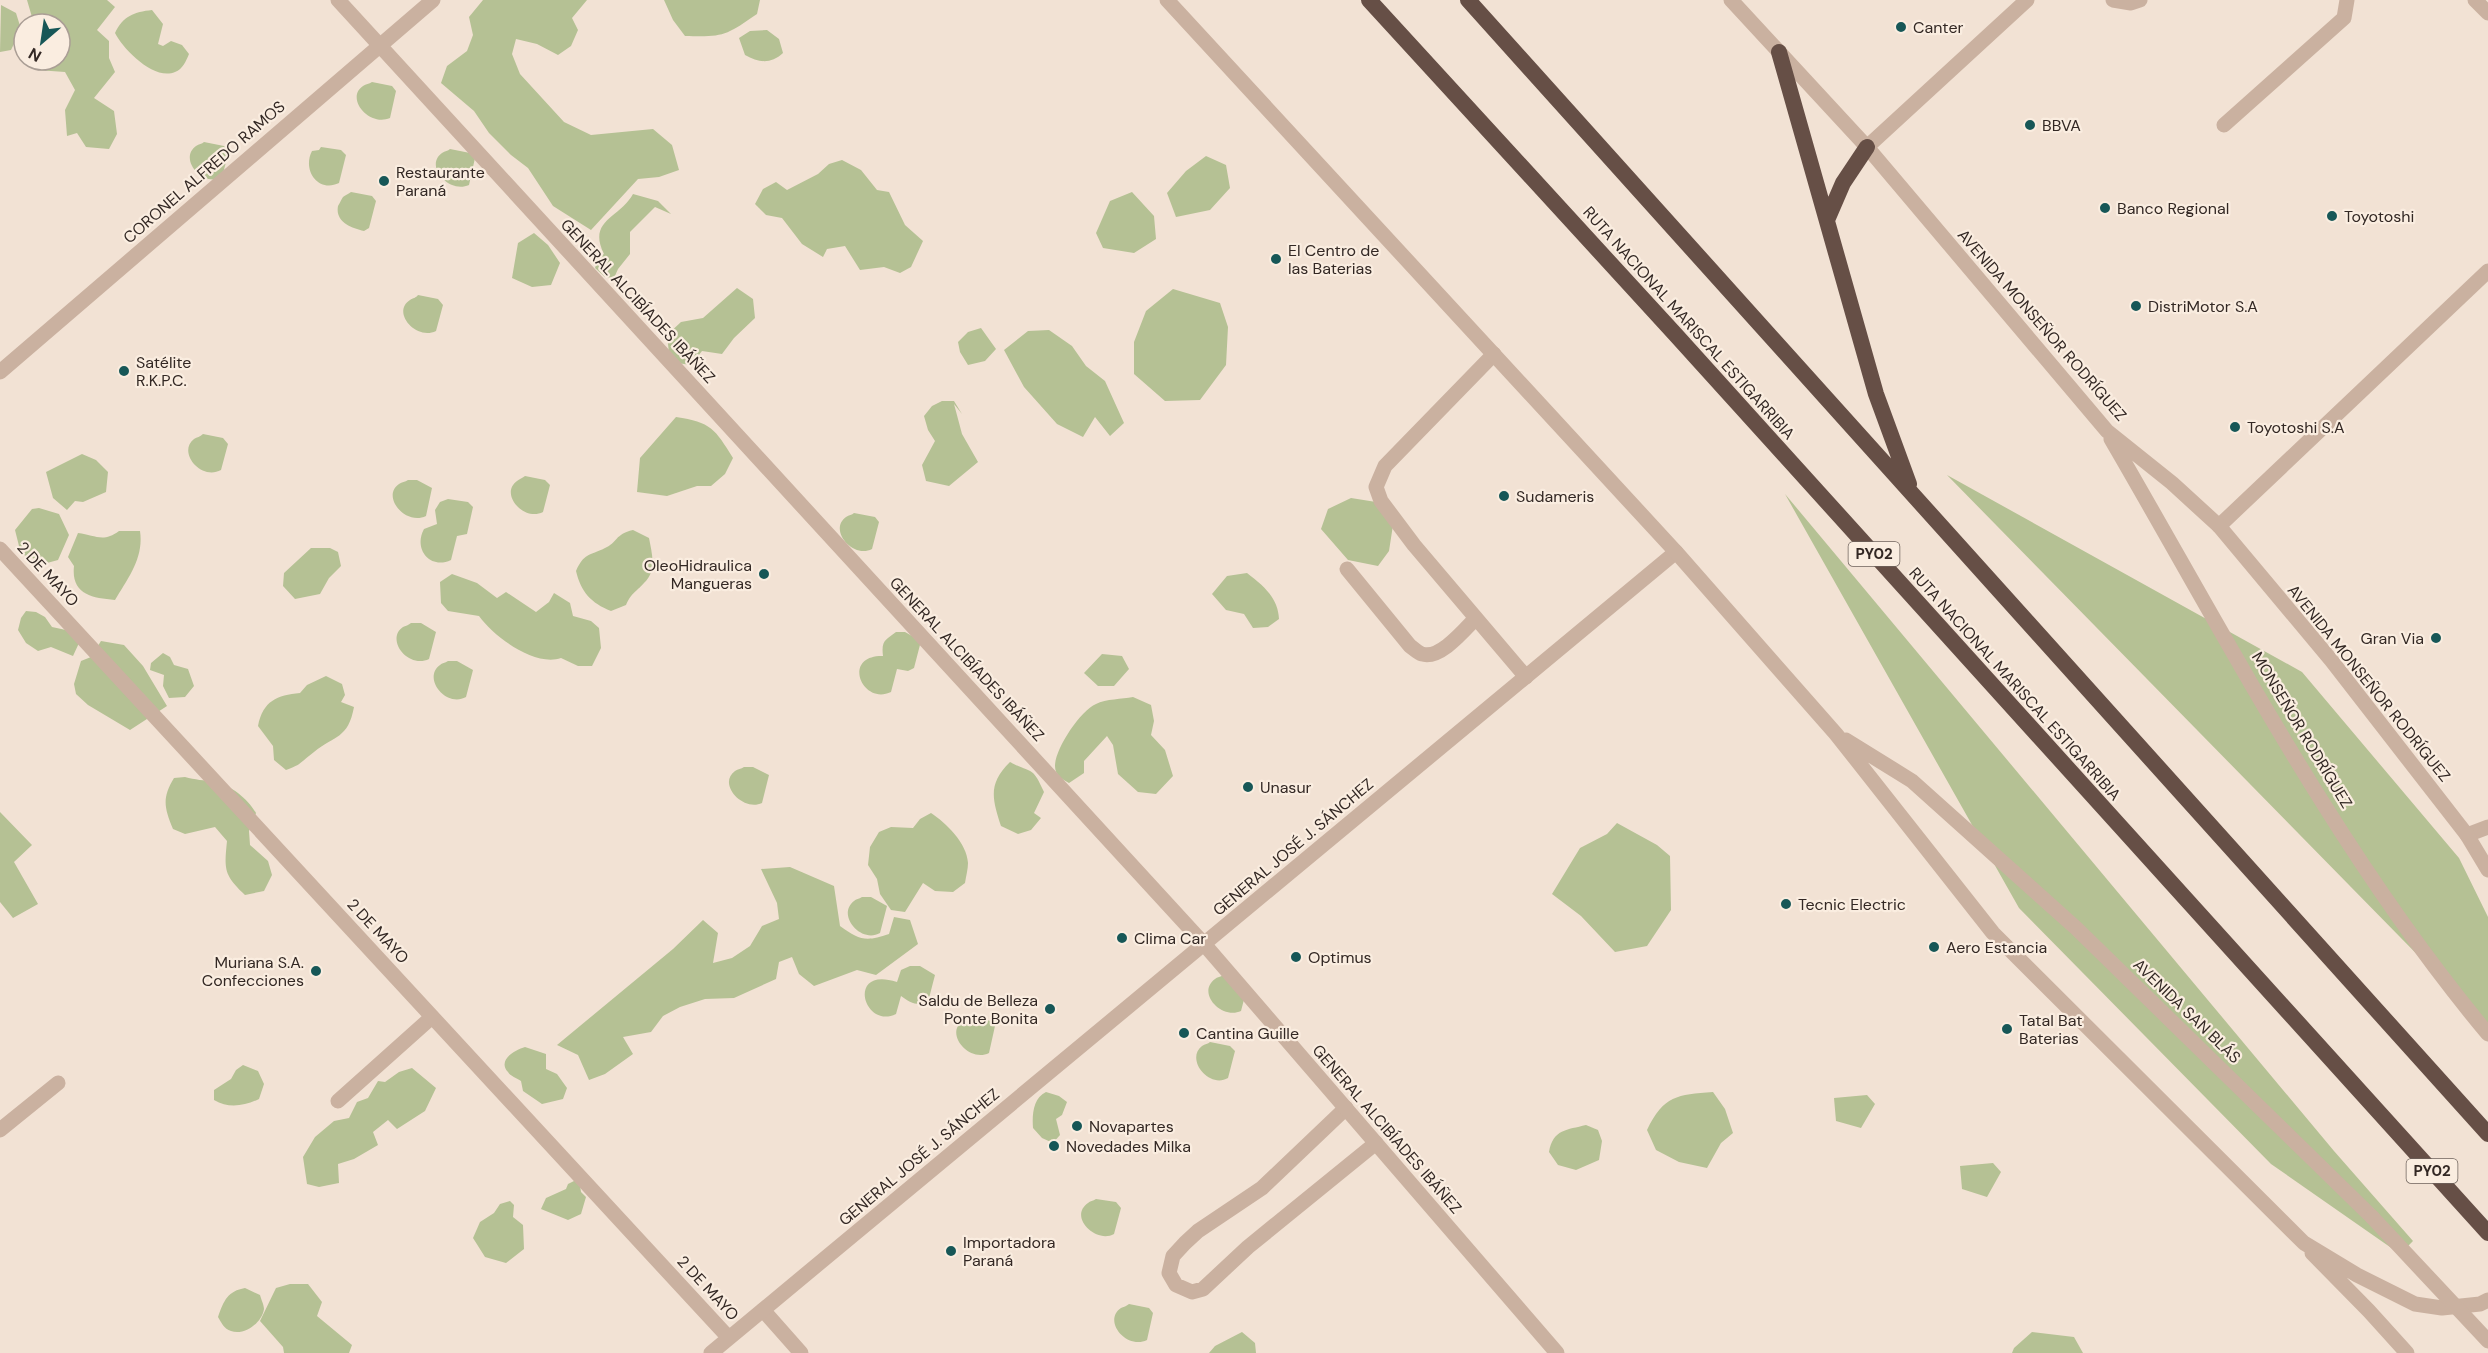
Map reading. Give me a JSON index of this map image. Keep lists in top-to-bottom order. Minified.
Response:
{"streets":{"highway":["RUTA NACIONAL MARISCAL ESTIGARRIBIA","PY02"],"street":["CORONEL ALFREDO RAMOS","GENERAL ALCIBÍADES IBÁÑEZ","AVENIDA MONSEÑOR RODRÍGUEZ","2 DE MAYO","MONSEÑOR RODRÍGUEZ","GENERAL JOSÉ J. SÁNCHEZ","AVENIDA SAN BLÁS"]},"crossings":[["CORONEL ALFREDO RAMOS","GENERAL ALCIBÍADES IBÁÑEZ"],["GENERAL ALCIBÍADES IBÁÑEZ","GENERAL JOSÉ J. SÁNCHEZ"],["AVENIDA MONSEÑOR RODRÍGUEZ","MONSEÑOR RODRÍGUEZ"],["2 DE MAYO","GENERAL JOSÉ J. SÁNCHEZ"]],"places":["Canter","BBVA","Restaurante Paraná","Banco Regional","Toyotoshi","El Centro de las Baterias","DistriMotor S.A","Satélite R.K.P.C.","Toyotoshi S.A","Sudameris","OleoHidraulica Mangueras","Gran Via","Unasur","Tecnic Electric","Clima Car","Aero Estancia","Optimus","Muriana S.A. Confecciones","Saldu de Belleza Ponte Bonita","Tatal Bat Baterias","Cantina Guille","Novapartes","Novedades Milka","Importadora Paraná"],"north":"bottom left"}
